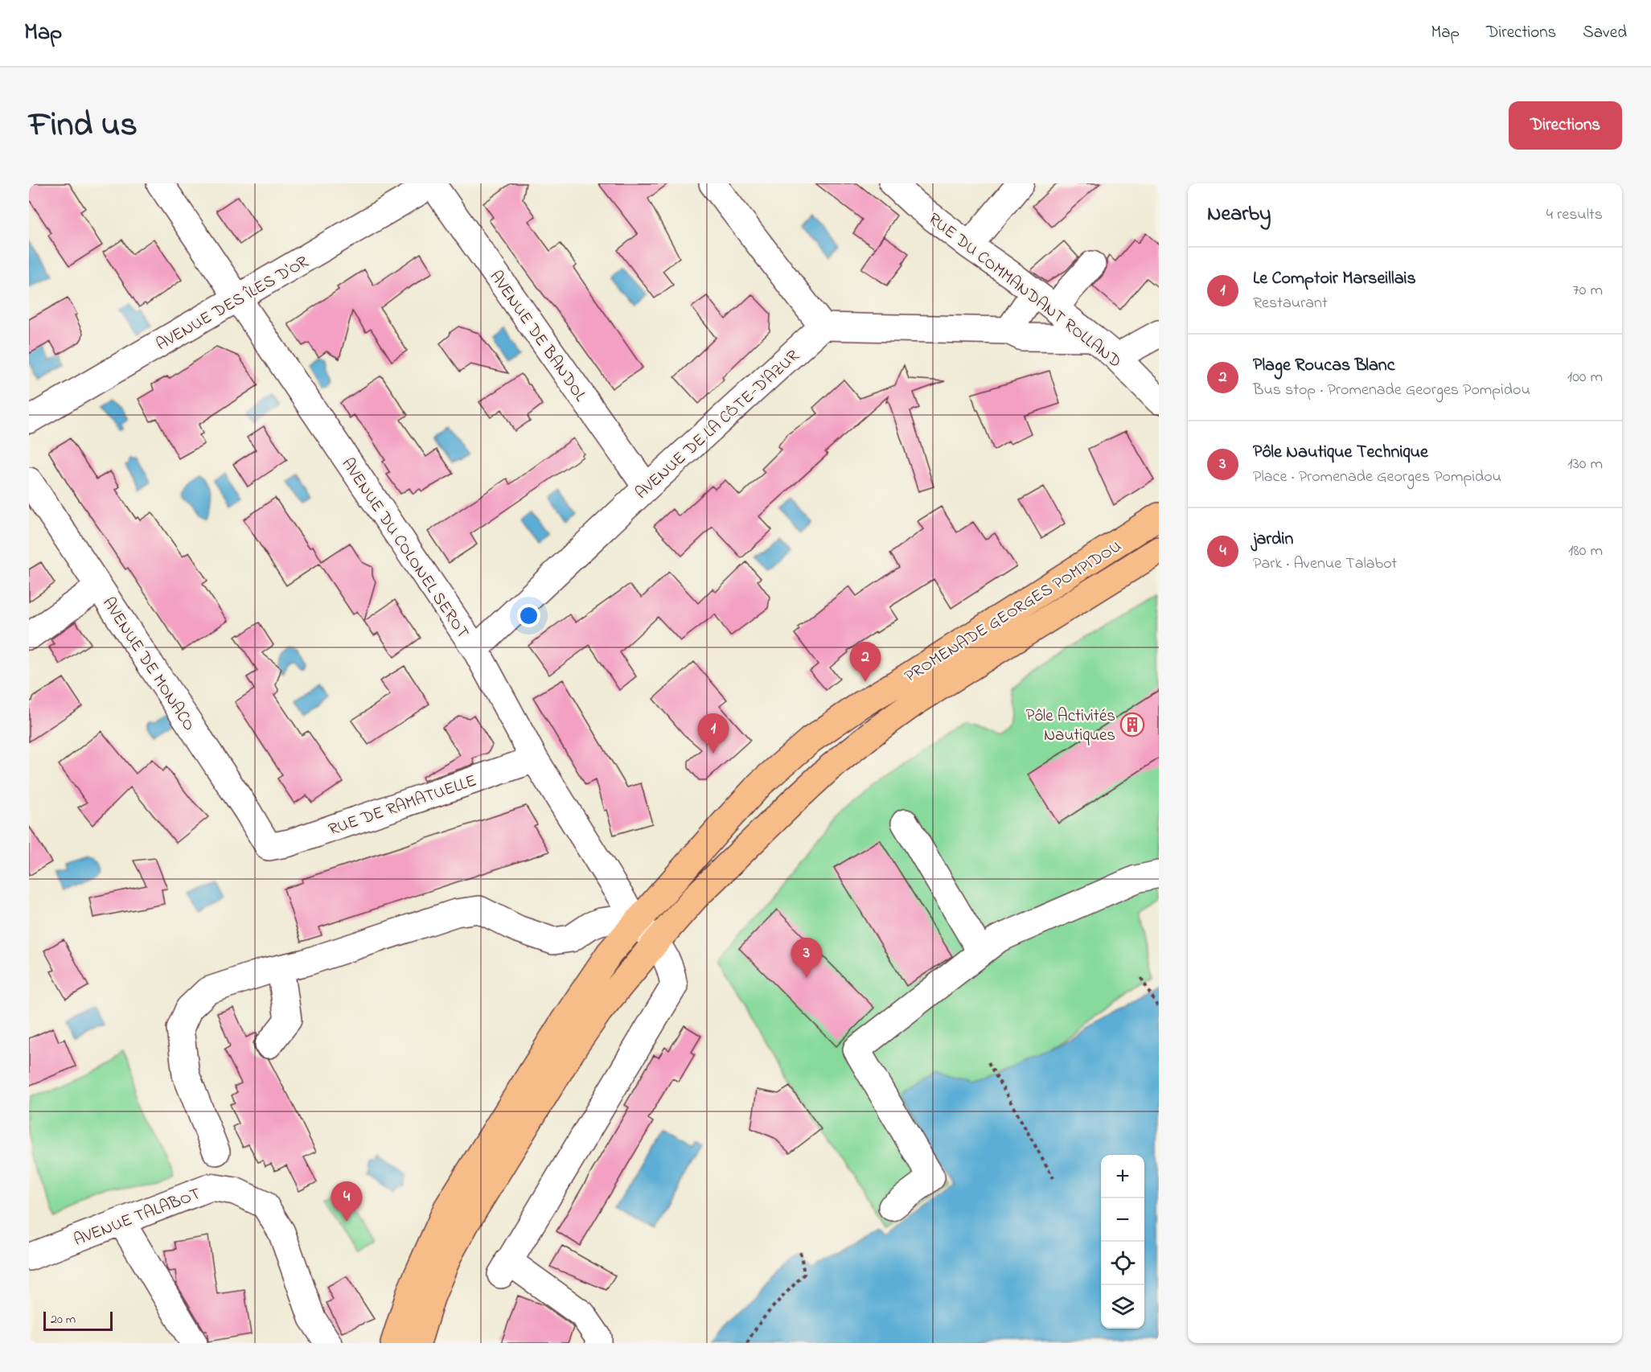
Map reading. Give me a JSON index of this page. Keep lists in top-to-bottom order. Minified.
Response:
{"streets":{"main road":["PROMENADE GEORGES POMPIDOU"],"street":["RUE DU COMMANDANT ROLLAND","AVENUE DES ÎLES D'OR","AVENUE DE BANDOL","AVENUE DE LA CÔTE-D'AZUR","AVENUE DU COLONEL SEROT","AVENUE DE MONACO","RUE DE RAMATUELLE","AVENUE TALABOT"]},"crossings":[["AVENUE DES ÎLES D'OR","AVENUE DE BANDOL"],["AVENUE DES ÎLES D'OR","AVENUE DU COLONEL SEROT"],["AVENUE DE BANDOL","AVENUE DE LA CÔTE-D'AZUR"],["AVENUE DE LA CÔTE-D'AZUR","AVENUE DU COLONEL SEROT"],["AVENUE DU COLONEL SEROT","PROMENADE GEORGES POMPIDOU"],["AVENUE DU COLONEL SEROT","RUE DE RAMATUELLE"],["AVENUE DE MONACO","RUE DE RAMATUELLE"]],"places":{"building":["Pôle Activités Nautiques"]},"scale_bar":"20 m","page":{"header":"Map","nav":["Map","Directions","Saved"],"title":"Find us","buttons":"Directions","heading":["Nearby","4 results"],"list":[{"mark":"1","name":"Le Comptoir Marseillais","note":"Restaurant","value":"70 m"},{"mark":"2","name":"Plage Roucas Blanc","note":"Bus stop · Promenade Georges Pompidou","value":"100 m"},{"mark":"3","name":"Pôle Nautique Technique","note":"Place · Promenade Georges Pompidou","value":"130 m"},{"mark":"4","name":"jardin","note":"Park · Avenue Talabot","value":"180 m"}],"pins":["2","1","3","4"],"map_buttons":["+","−"],"scale":"20 m"}}
